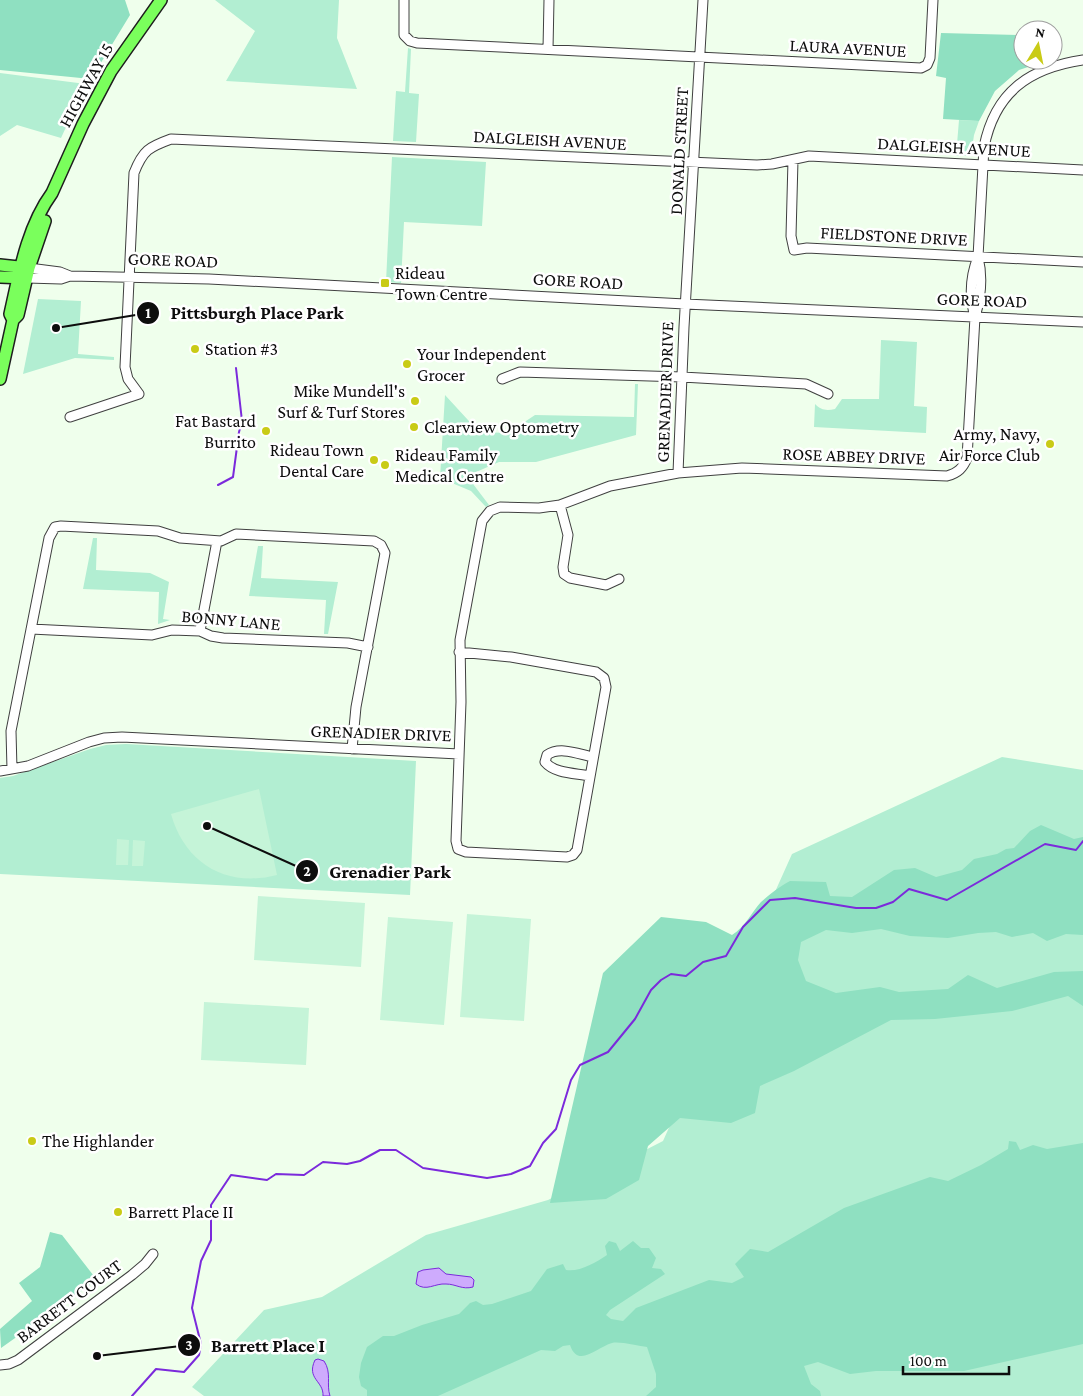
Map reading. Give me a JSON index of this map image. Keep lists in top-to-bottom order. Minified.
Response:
{"streets":{"main road":["HIGHWAY 15","GORE ROAD"],"street":["LAURA AVENUE","DALGLEISH AVENUE","DONALD STREET","FIELDSTONE DRIVE","GRENADIER DRIVE","ROSE ABBEY DRIVE","BONNY LANE","BARRETT COURT"]},"crossings":[["LAURA AVENUE","DONALD STREET"],["HIGHWAY 15","GORE ROAD"],["DALGLEISH AVENUE","DONALD STREET"],["DALGLEISH AVENUE","FIELDSTONE DRIVE"],["DALGLEISH AVENUE","GORE ROAD"],["DALGLEISH AVENUE","ROSE ABBEY DRIVE"],["DONALD STREET","GORE ROAD"],["DONALD STREET","GRENADIER DRIVE"],["FIELDSTONE DRIVE","ROSE ABBEY DRIVE"],["GORE ROAD","GRENADIER DRIVE"],["GORE ROAD","ROSE ABBEY DRIVE"],["GRENADIER DRIVE","ROSE ABBEY DRIVE"]],"places":{"transit":["Rideau Town Centre"],"other":["Pittsburgh Place Park","Station #3","Your Independent Grocer","Mike Mundell's Surf & Turf Stores","Clearview Optometry","Fat Bastard Burrito","Army, Navy, Air Force Club","Rideau Town Dental Care","Rideau Family Medical Centre","Grenadier Park","The Highlander","Barrett Place II","Barrett Place I"]},"scale_bar":"100 m","north":"top"}
